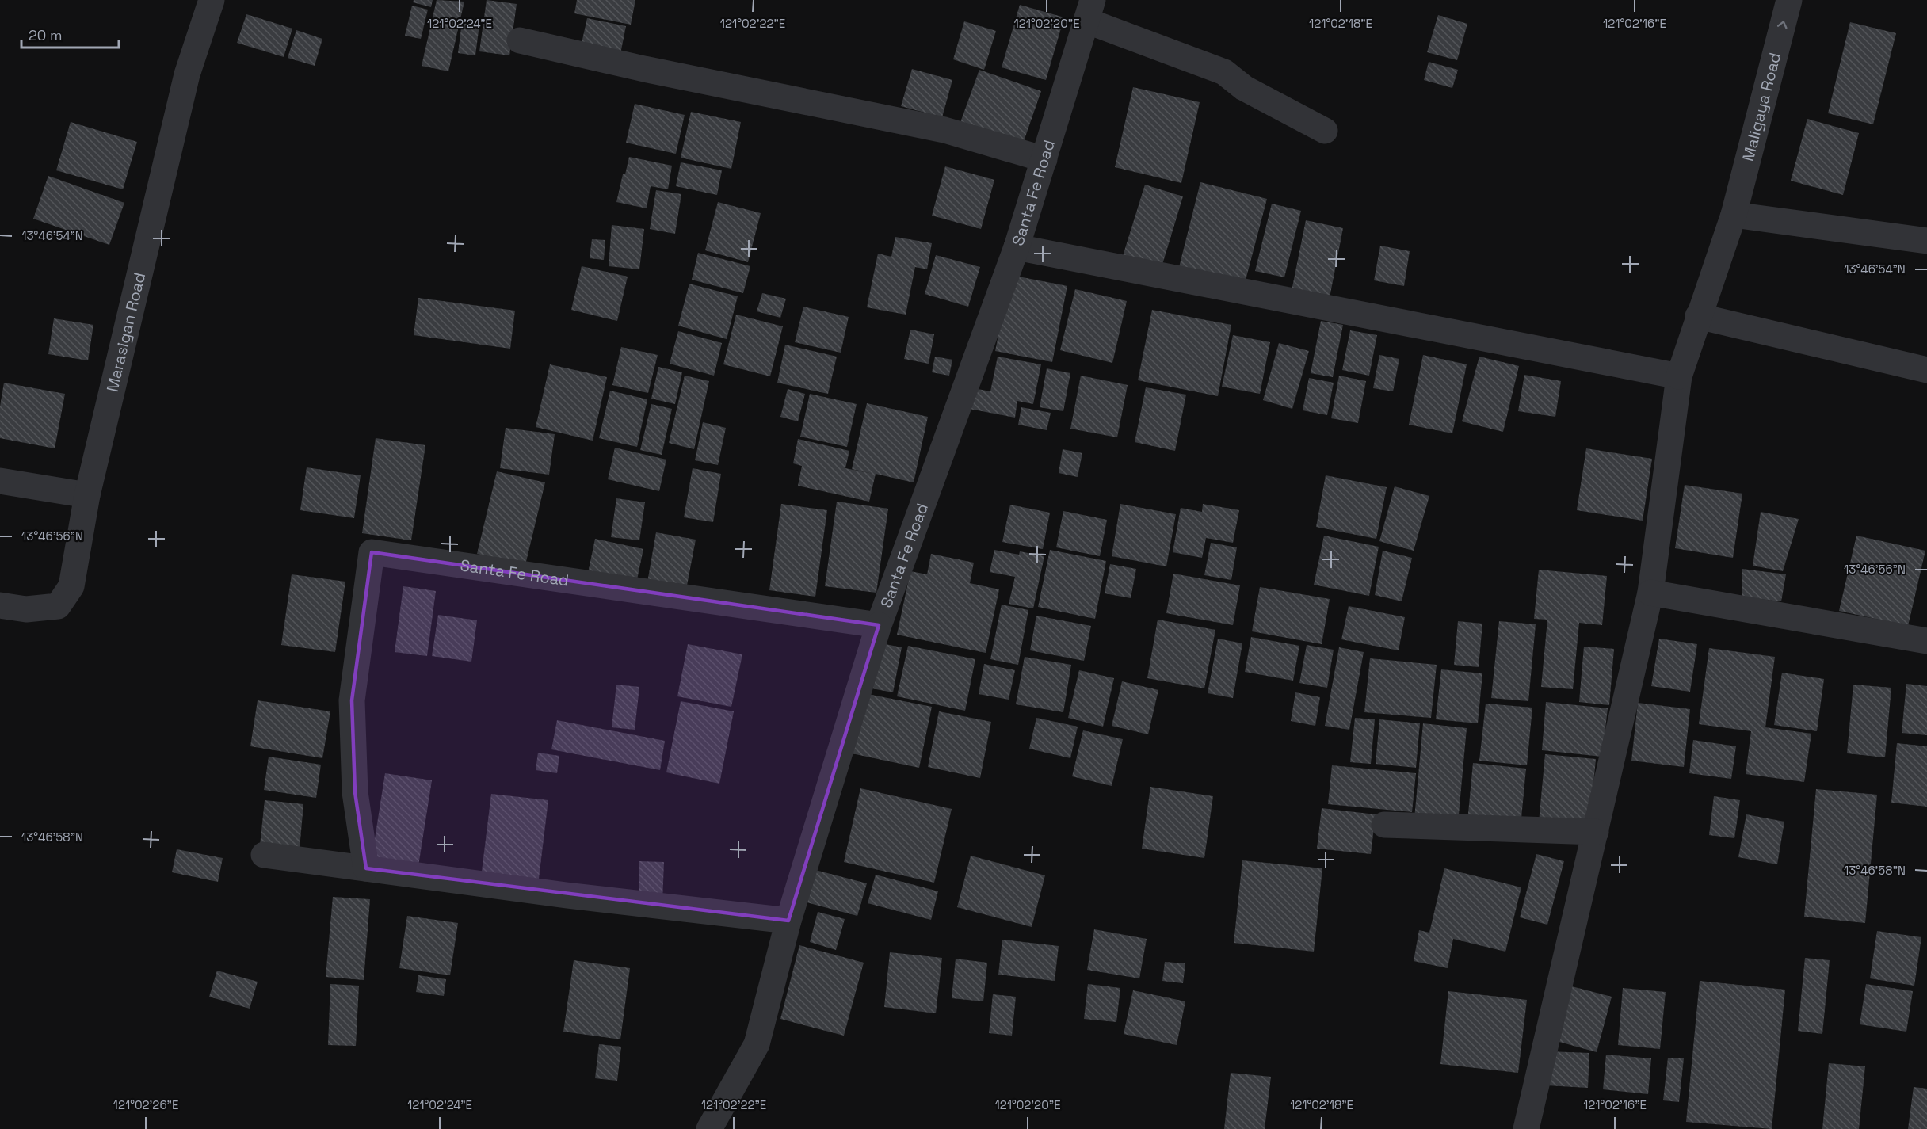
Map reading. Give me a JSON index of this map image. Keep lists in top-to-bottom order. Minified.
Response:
{"streets":{"street":["Maligaya Road","Santa Fe Road","Marasigan Road"]},"scale_bar":"20 m","coordinates":["121°02'24\"E","121°02'22\"E","121°02'20\"E","121°02'18\"E","121°02'16\"E","13°46'54\"N","13°46'56\"N","13°46'58\"N","121°02'26\"E"]}
